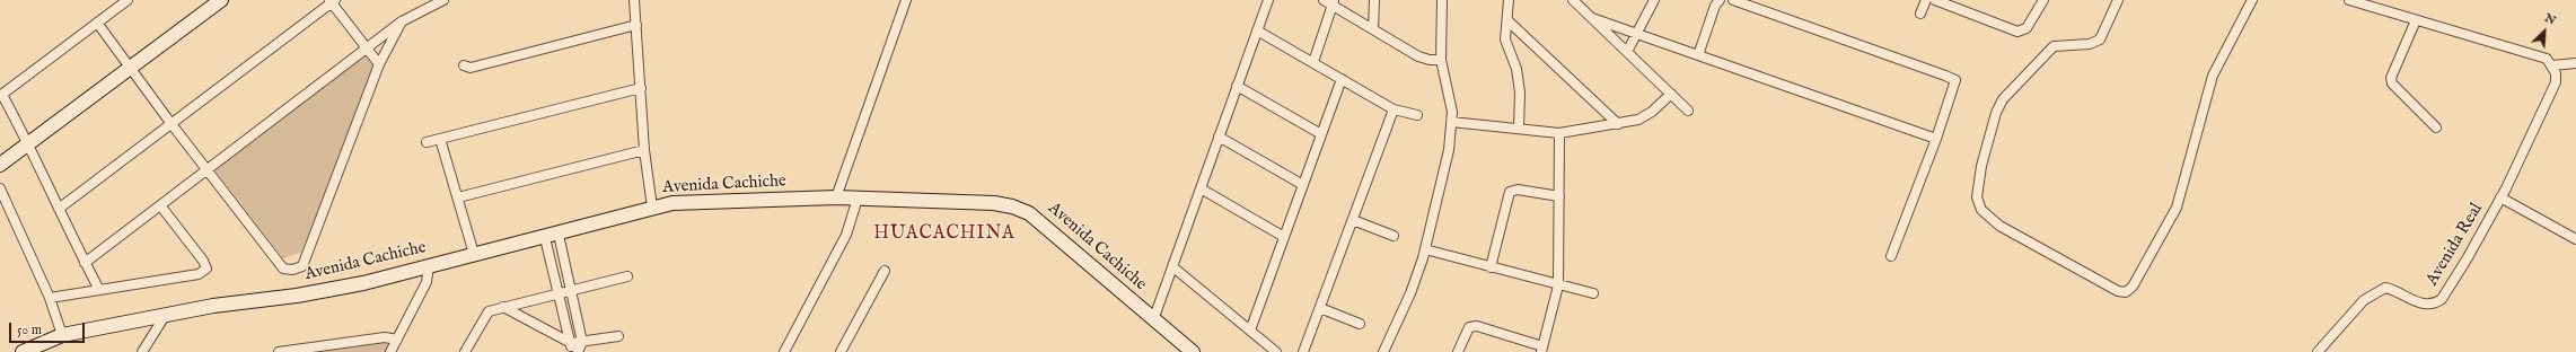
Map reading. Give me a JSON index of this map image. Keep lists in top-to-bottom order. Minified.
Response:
{"streets":{"street":["Avenida Cachiche","Avenida Real"]},"districts":["HUACACHINA"],"scale_bar":"50 m","north":"top right"}
